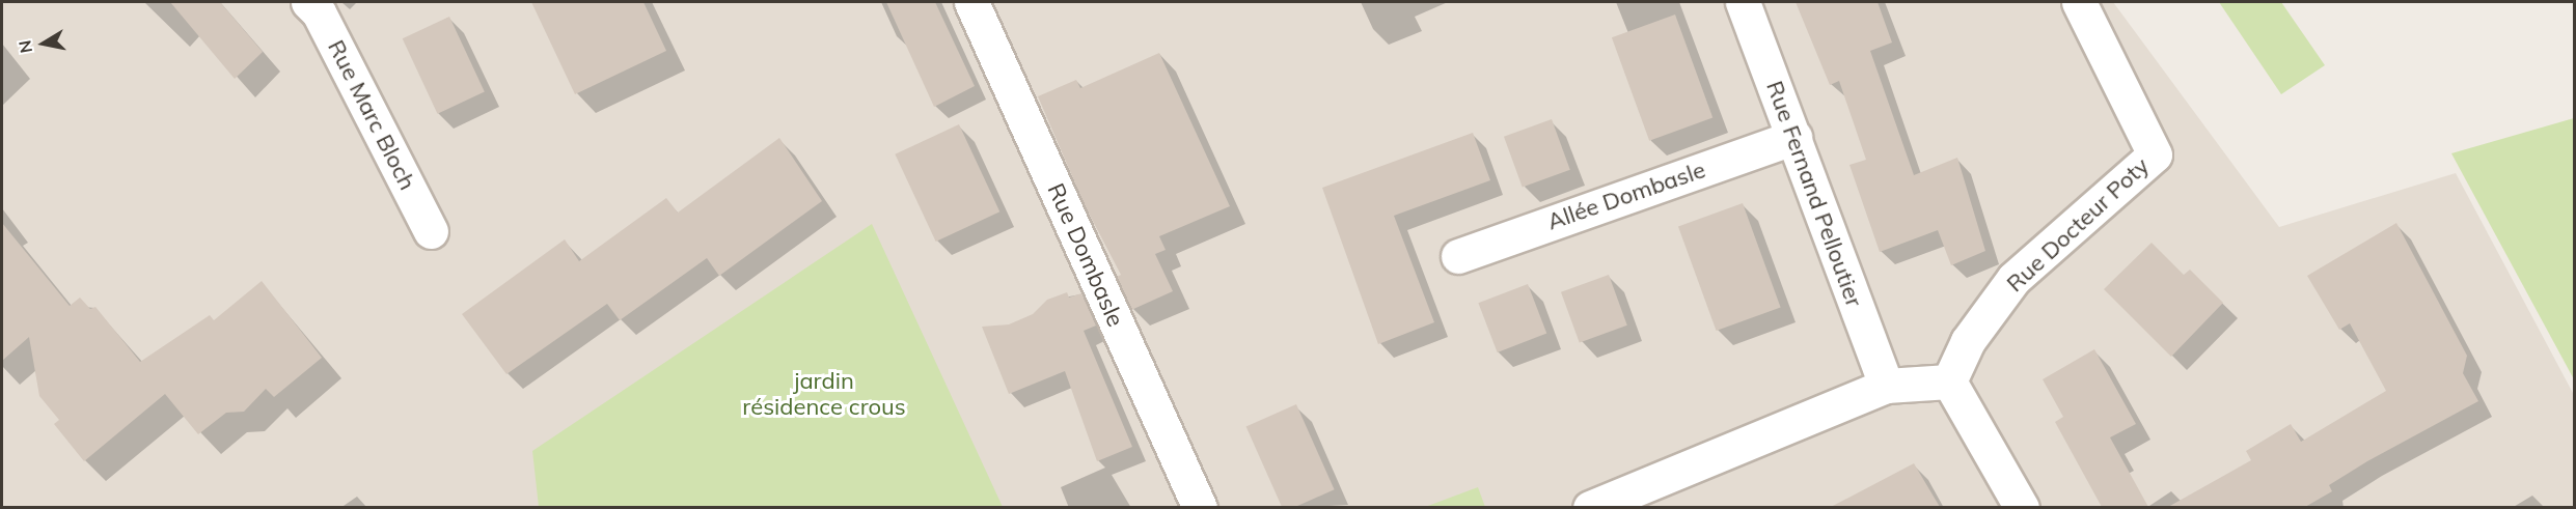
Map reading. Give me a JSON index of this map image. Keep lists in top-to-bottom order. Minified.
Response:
{"streets":{"street":["Rue Marc Bloch","Rue Fernand Pelloutier","Allée Dombasle","Rue Docteur Poty","Rue Dombasle"]},"crossings":[["Rue Fernand Pelloutier","Allée Dombasle"]],"parks":["jardin résidence crous"],"north":"left"}
